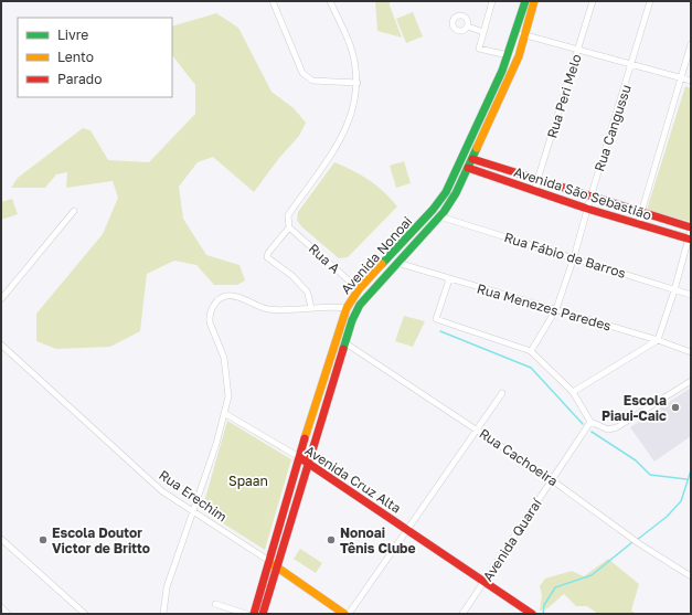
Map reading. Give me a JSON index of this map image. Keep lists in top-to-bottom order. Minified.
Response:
{"streets":{"main road":["Avenida São Sebastião","Avenida Nonoai","Avenida Cruz Alta","Rua Erechim"],"street":["Rua Peri Melo","Rua Cangussu","Rua Fábio de Barros","Rua A","Rua Menezes Paredes","Rua Cachoeira","Avenida Quaraí"]},"crossings":[["Rua Peri Melo","Avenida São Sebastião"],["Rua Cangussu","Avenida São Sebastião"],["Rua Cangussu","Rua Fábio de Barros"],["Rua Cangussu","Rua Menezes Paredes"],["Avenida São Sebastião","Avenida Nonoai"],["Avenida Nonoai","Rua Fábio de Barros"],["Avenida Nonoai","Rua A"],["Avenida Nonoai","Rua Menezes Paredes"],["Avenida Nonoai","Rua Cachoeira"],["Avenida Nonoai","Avenida Cruz Alta"],["Avenida Nonoai","Rua Erechim"],["Rua Cachoeira","Avenida Quaraí"],["Avenida Cruz Alta","Avenida Quaraí"]],"parks":["Spaan"],"places":["Escola Piaui-Caic","Escola Doutor Victor de Britto","Nonoai Tênis Clube"],"legend":["Livre","Lento","Parado"]}
